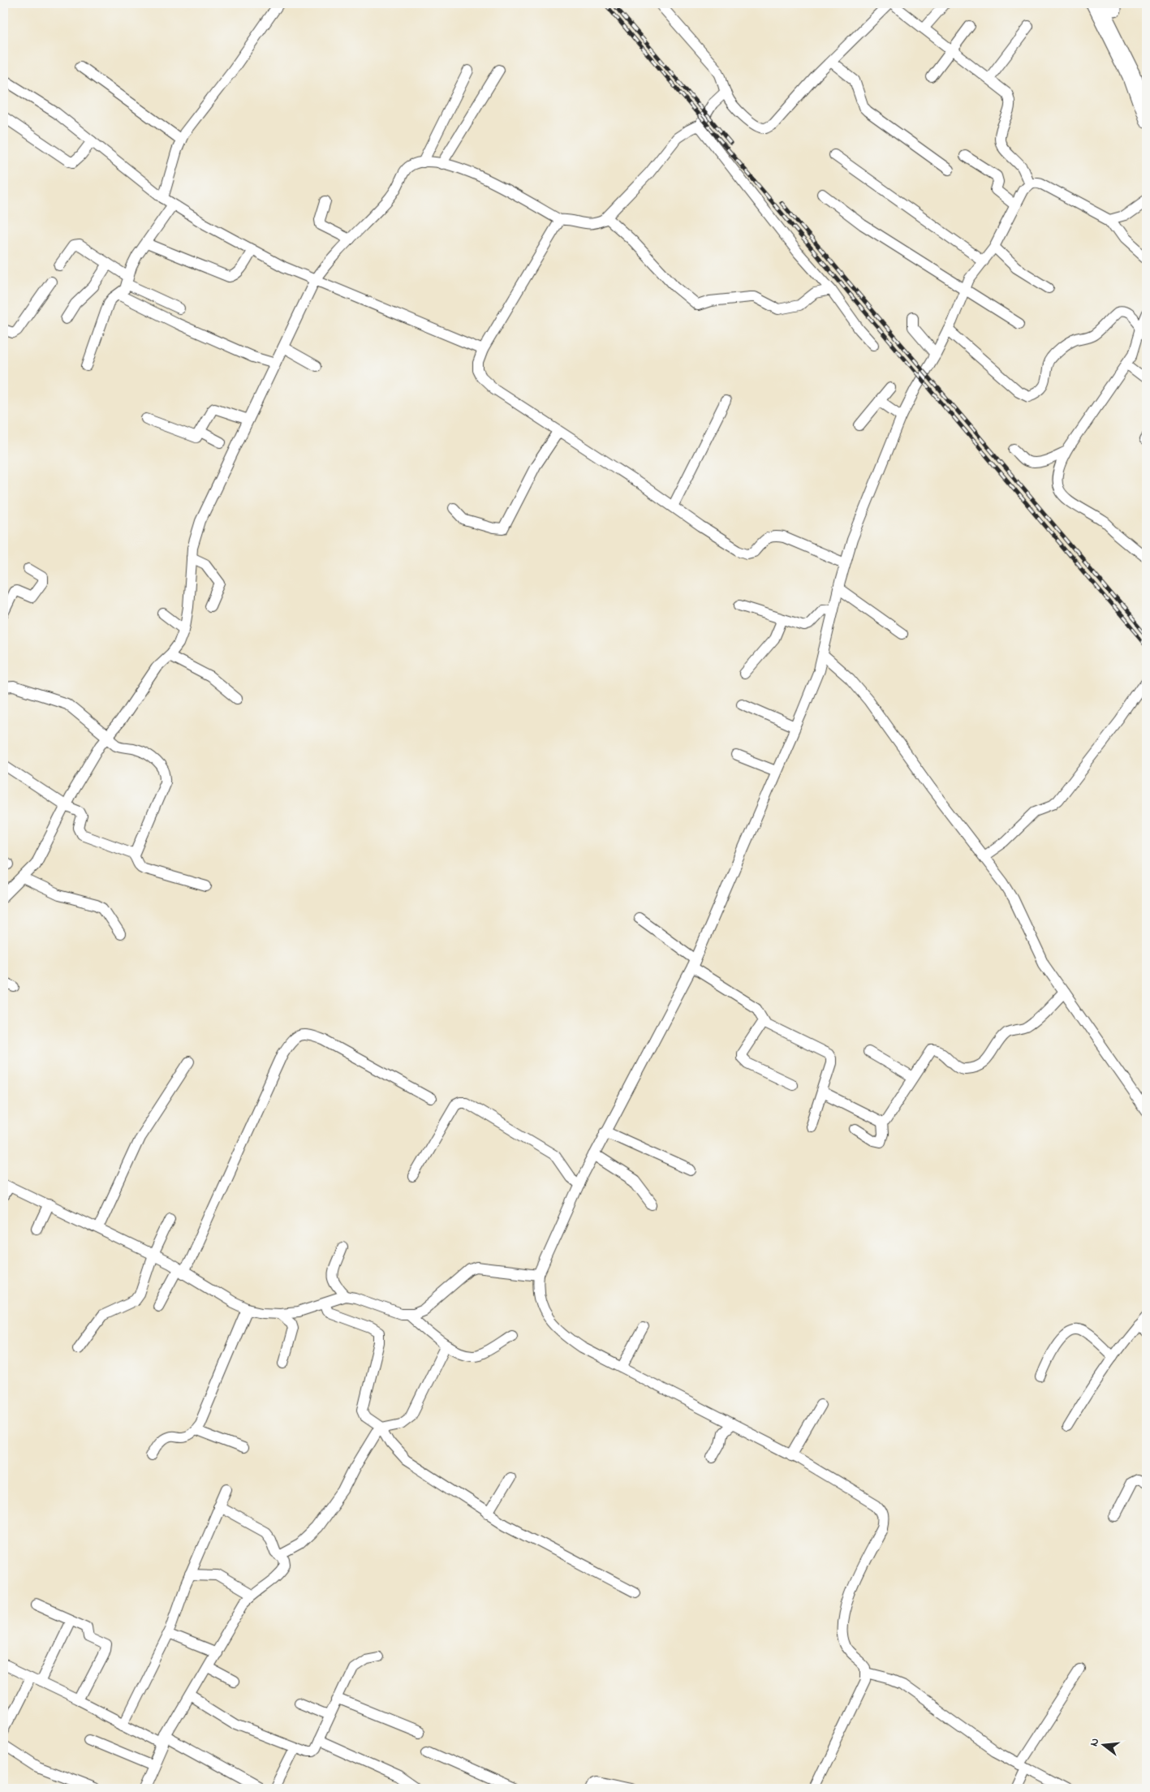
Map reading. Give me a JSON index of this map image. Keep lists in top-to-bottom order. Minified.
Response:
{"north":"left"}
